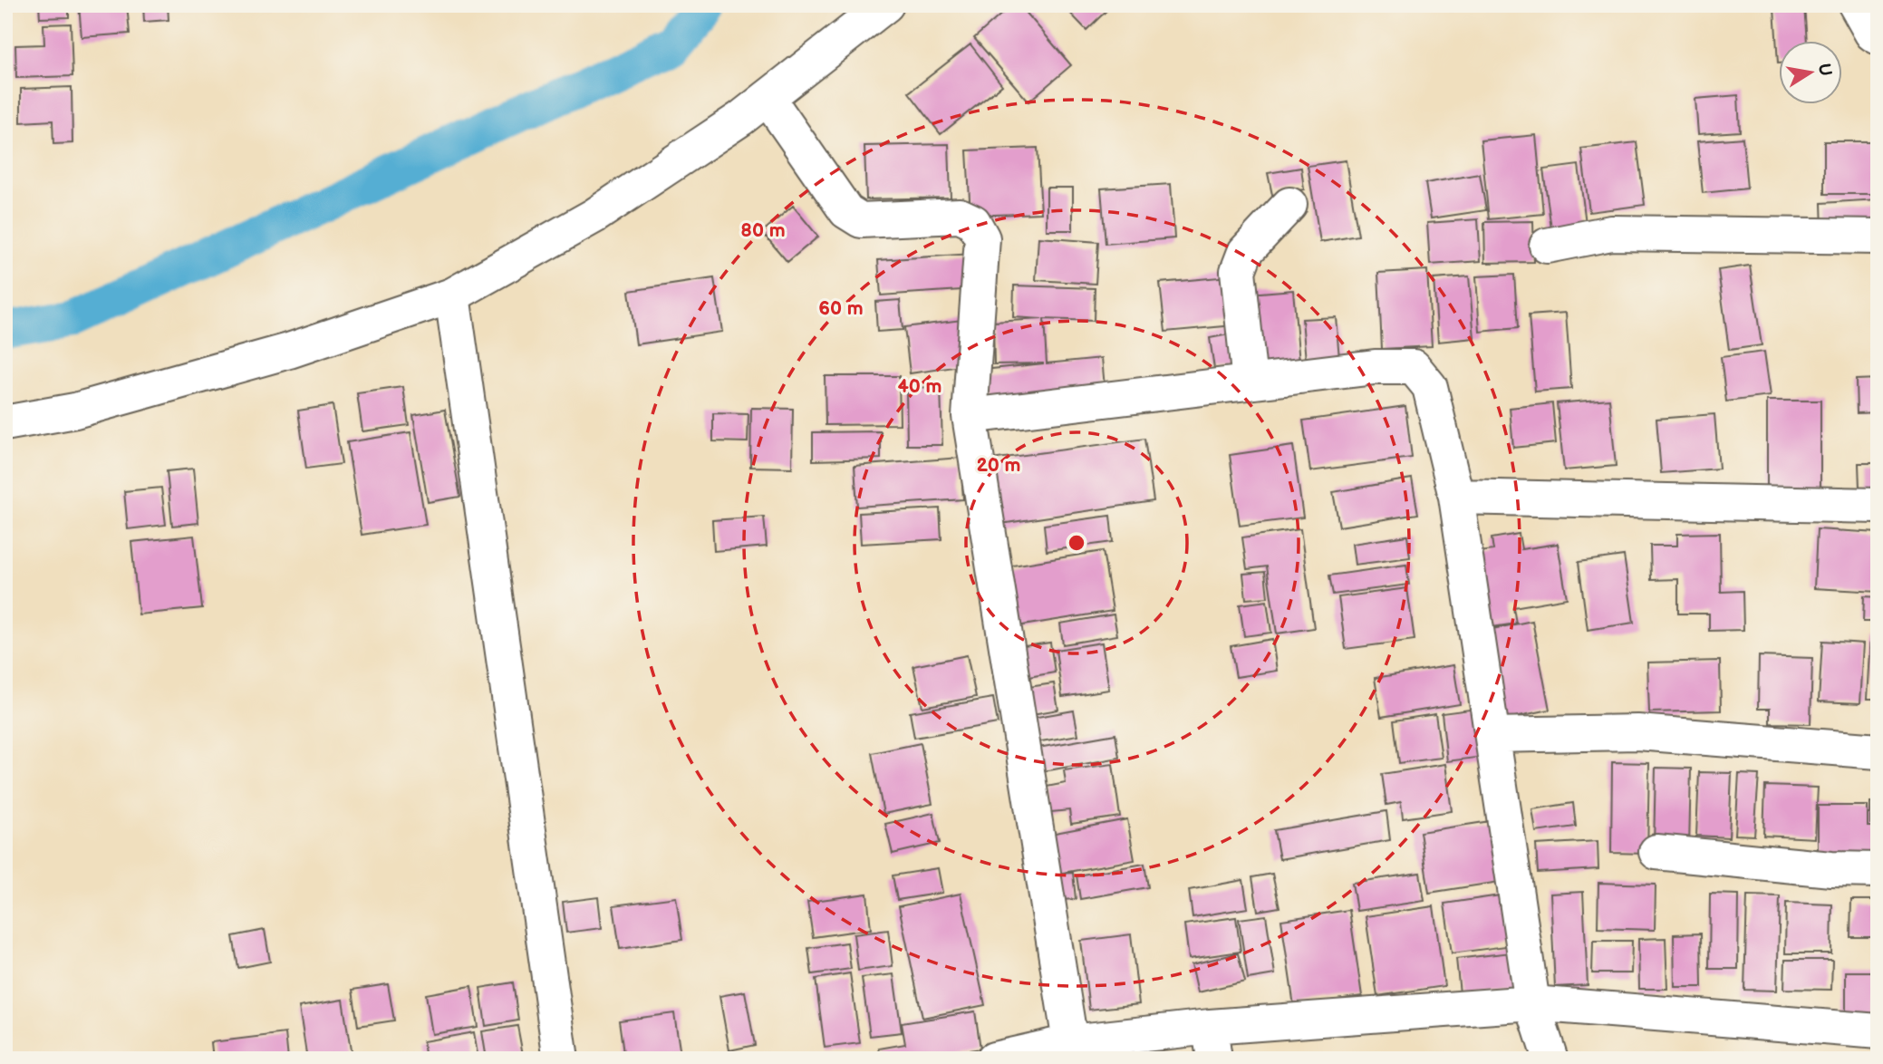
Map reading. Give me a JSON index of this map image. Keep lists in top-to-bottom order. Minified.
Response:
{"north":"right","rings":["80 m","60 m","40 m","20 m"]}
